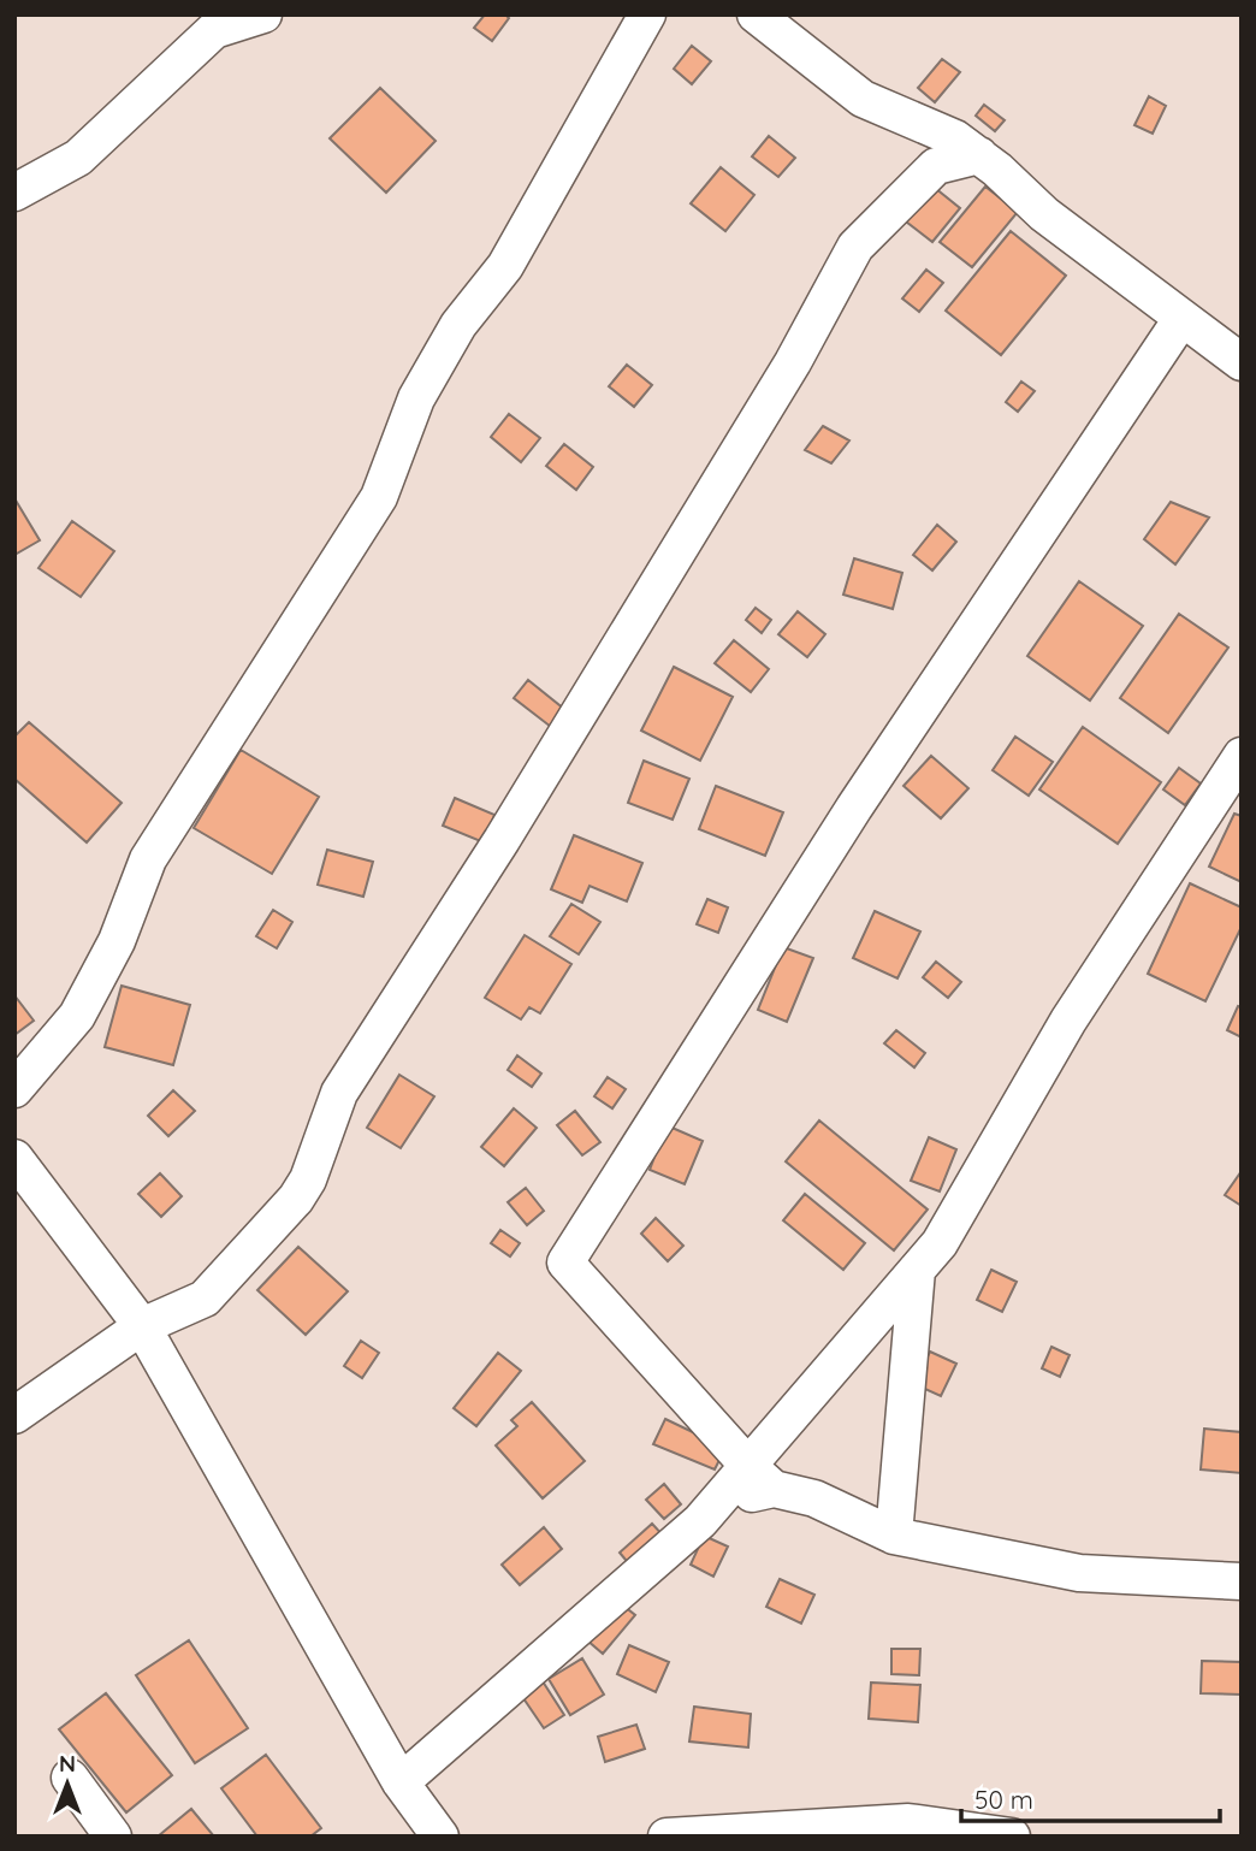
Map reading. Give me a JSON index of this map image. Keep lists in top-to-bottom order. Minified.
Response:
{"scale_bar":"50 m","north":"top"}
